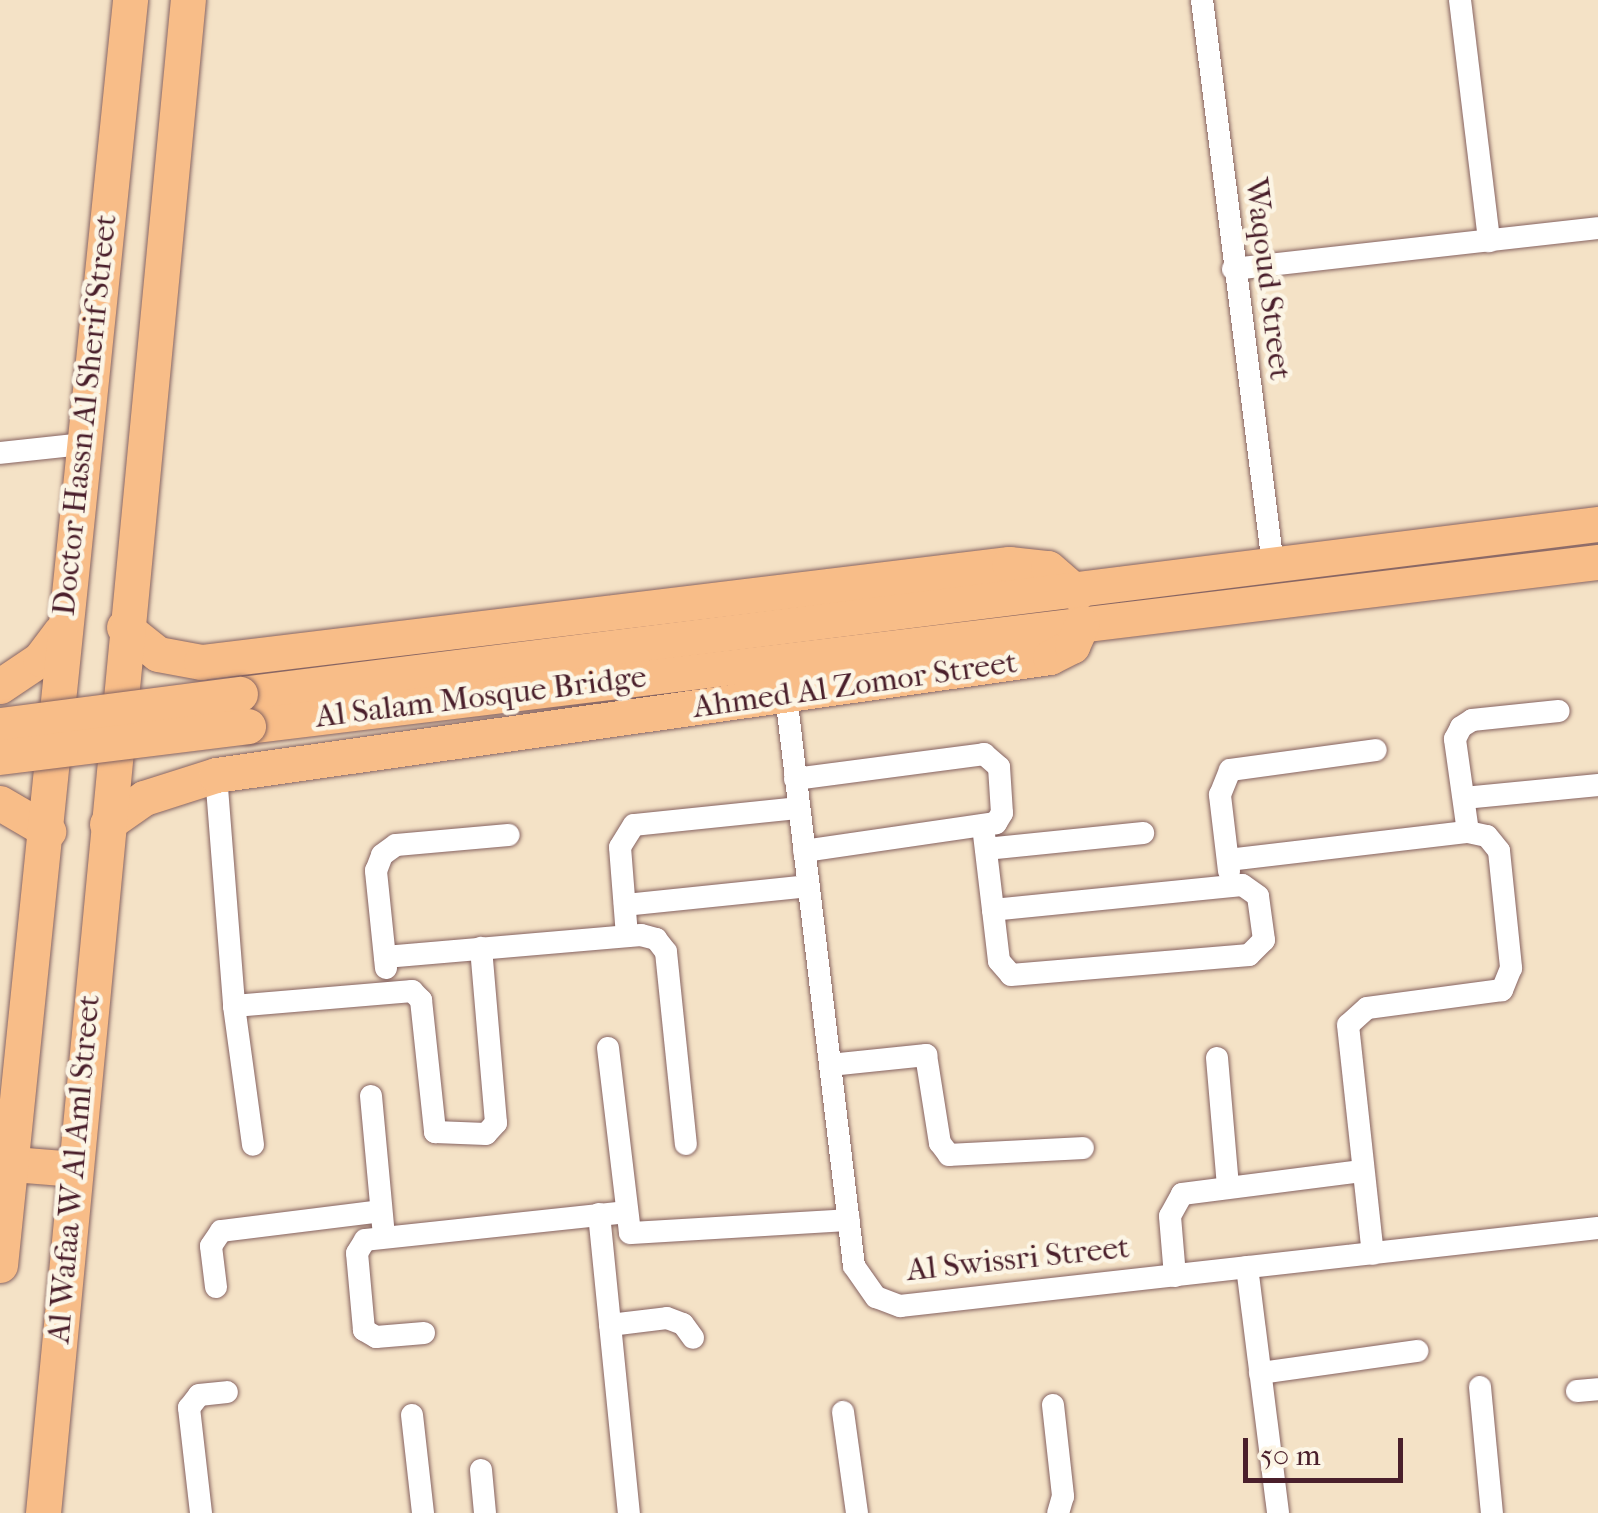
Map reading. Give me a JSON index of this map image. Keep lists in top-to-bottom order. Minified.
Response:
{"streets":{"main road":["Doctor Hassn Al Sherif Street","Ahmed Al Zomor Street","Al Salam Mosque Bridge","Al Wafaa W Al Aml Street"],"street":["Waqoud Street","Al Swissri Street"]},"crossings":[["Doctor Hassn Al Sherif Street","Ahmed Al Zomor Street"],["Doctor Hassn Al Sherif Street","Al Wafaa W Al Aml Street"],["Ahmed Al Zomor Street","Al Salam Mosque Bridge"],["Ahmed Al Zomor Street","Al Wafaa W Al Aml Street"],["Ahmed Al Zomor Street","Al Swissri Street"]],"scale_bar":"50 m"}
